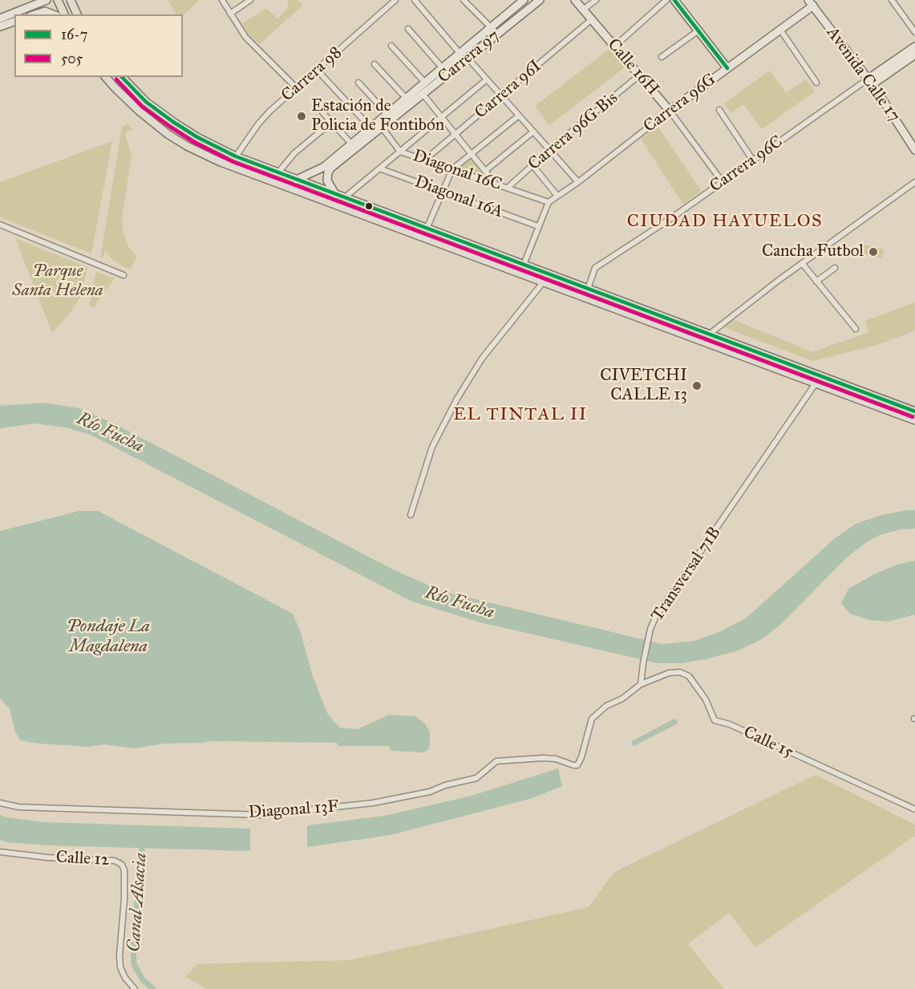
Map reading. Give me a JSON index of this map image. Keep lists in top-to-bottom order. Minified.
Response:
{"streets":{"street":["Carrera 97","Calle 16H","Carrera 98","Avenida Calle 17","Carrera 96I","Carrera 96G","Carrera 96G Bis","Carrera 96C","Diagonal 16C","Diagonal 16A","Transversal 71B","Calle 15","Diagonal 13F","Calle 12"]},"crossings":[["Carrera 97","Diagonal 16C"],["Calle 16H","Carrera 96I"],["Calle 16H","Carrera 96G"],["Calle 16H","Carrera 96G Bis"],["Calle 16H","Carrera 96C"],["Avenida Calle 17","Carrera 96G"],["Avenida Calle 17","Carrera 96C"],["Carrera 96I","Diagonal 16C"],["Carrera 96G","Diagonal 16C"],["Carrera 96G Bis","Diagonal 16C"],["Transversal 71B","Calle 15"],["Transversal 71B","Diagonal 13F"],["Calle 15","Diagonal 13F"]],"districts":["CIUDAD HAYUELOS","EL TINTAL II"],"water":["Río Fucha","Pondaje La Magdalena","Canal Alsacia"],"parks":["Parque Santa Helena"],"places":["Estación de Policia de Fontibón","Cancha Futbol","CIVETCHI CALLE 13"],"lines":["transit line 16-7","transit line 505"],"legend":["16-7","505"]}
